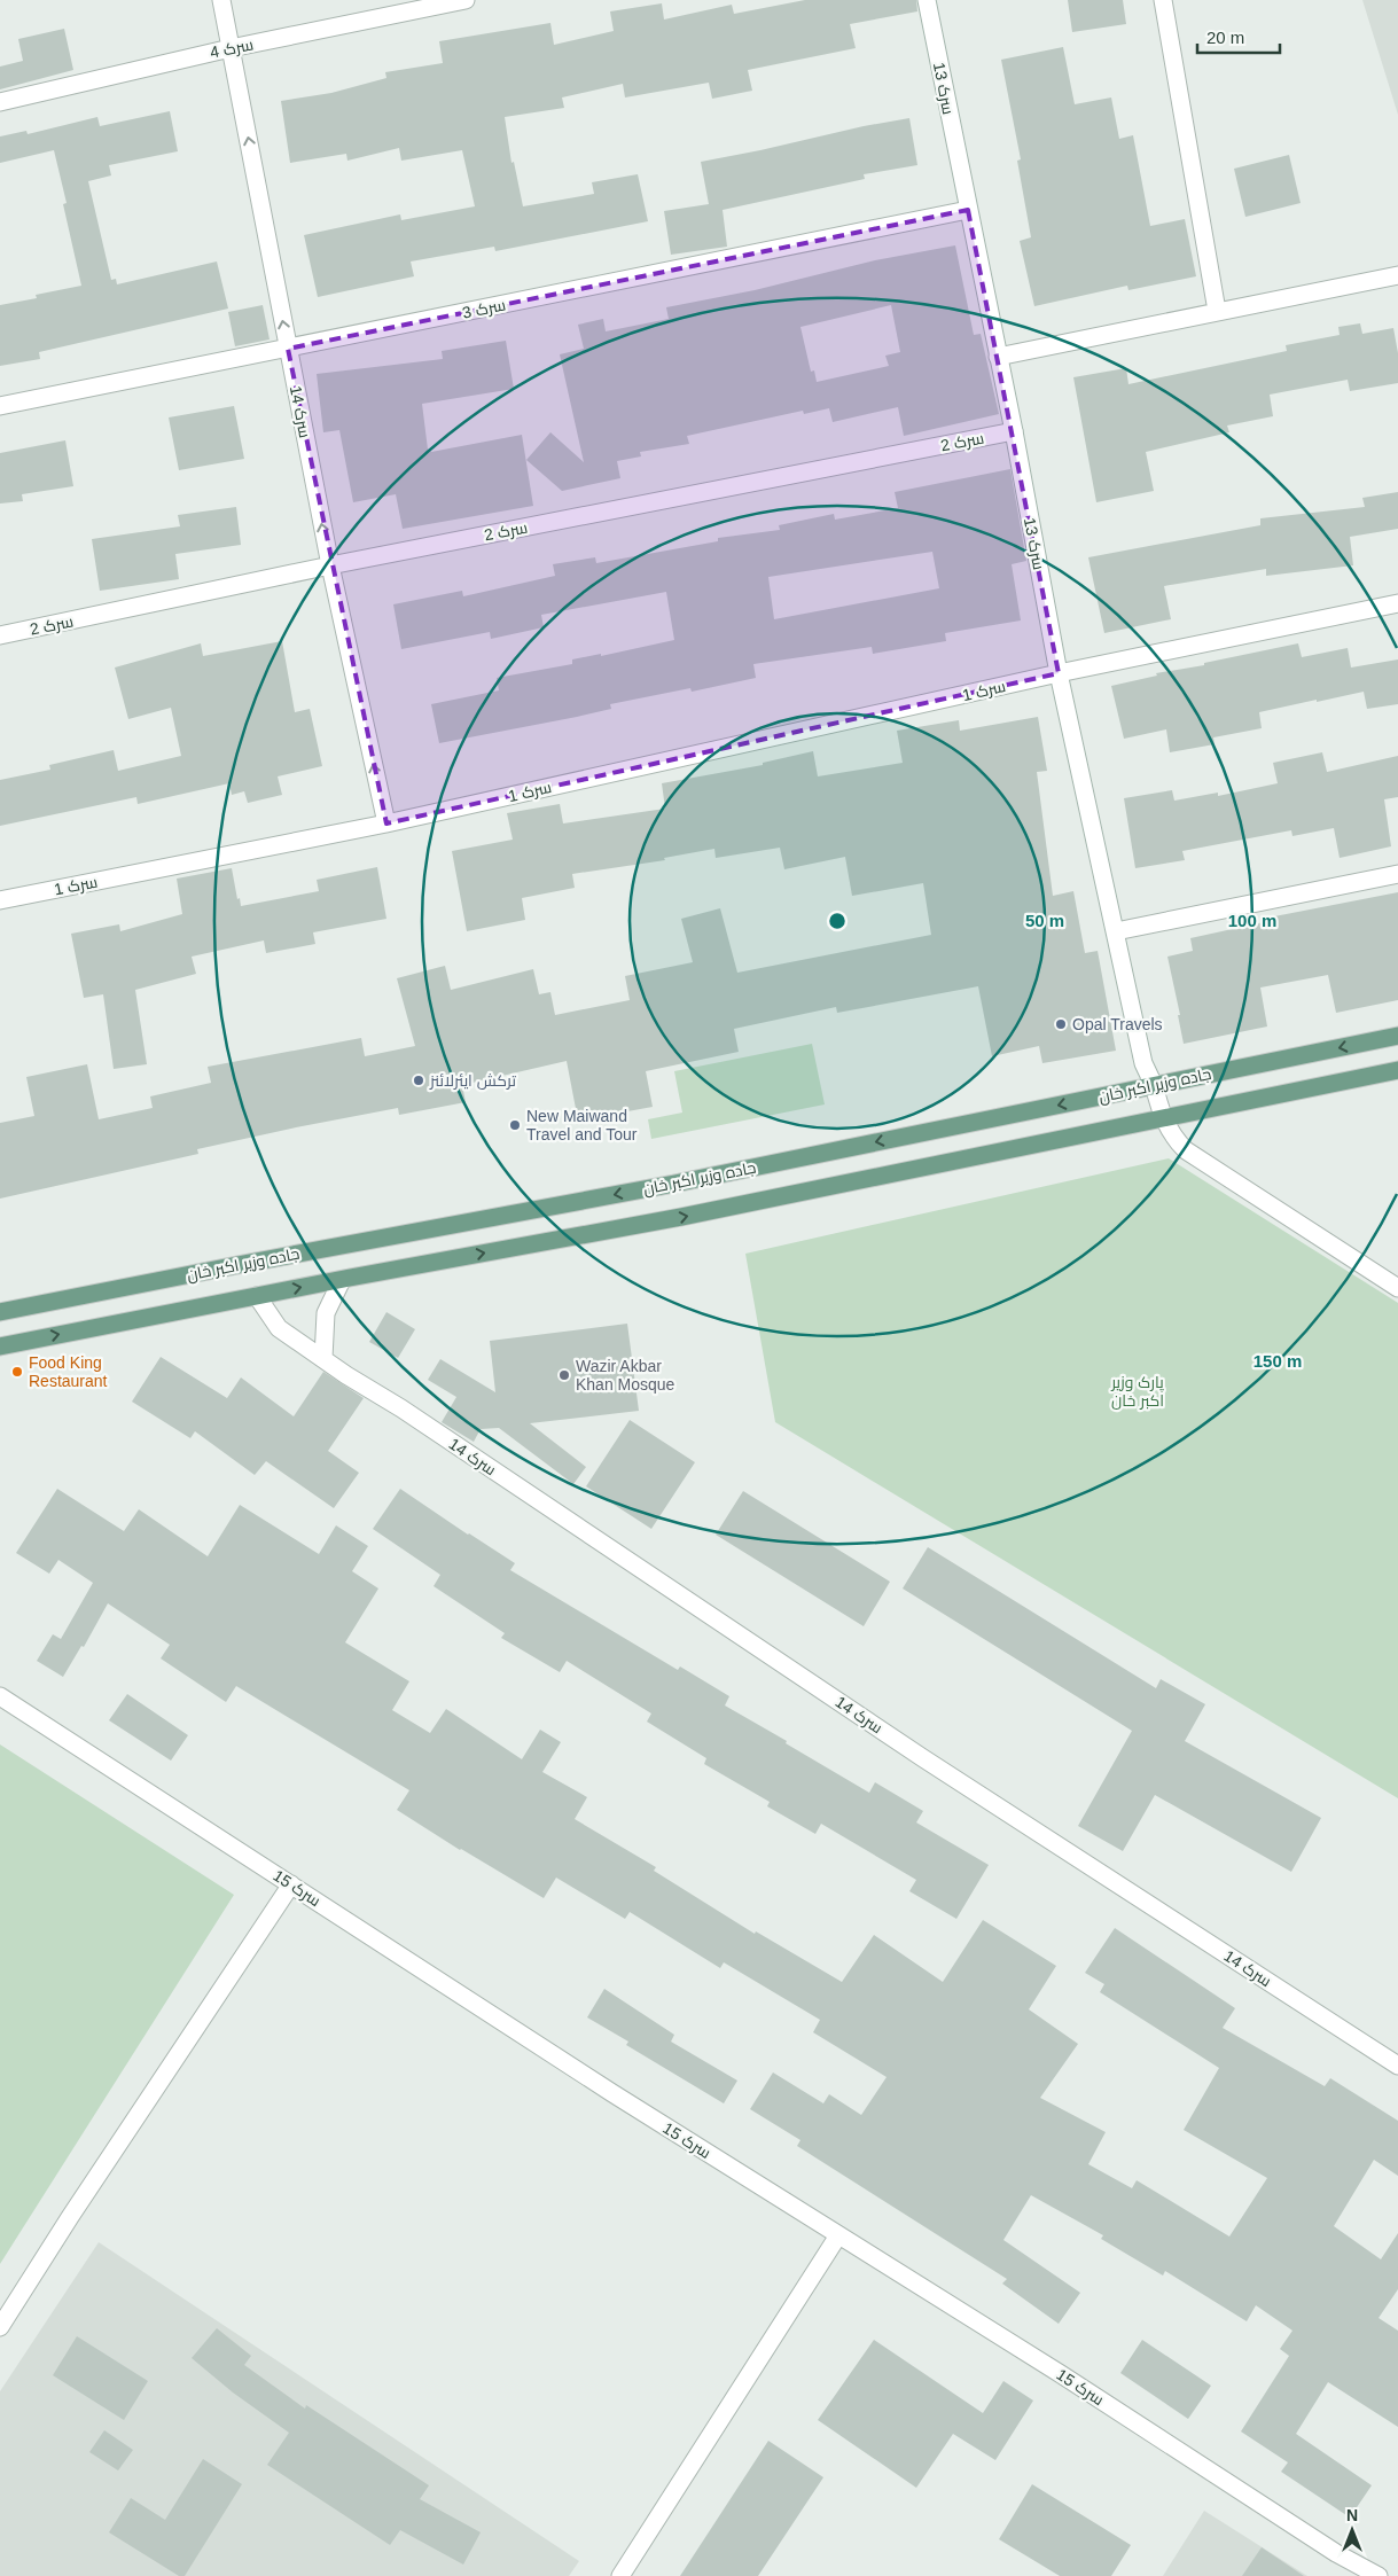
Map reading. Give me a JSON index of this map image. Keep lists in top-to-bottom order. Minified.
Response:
{"streets":{"main road":["جاده وزیر اکبر خان"],"street":["سرک 4","سرک 13","سرک 3","سرک 14","سرک 2","سرک 1","سرک 15"]},"crossings":[["سرک 4","سرک 14"],["سرک 13","سرک 3"],["سرک 13","سرک 2"],["سرک 13","سرک 1"],["سرک 13","جاده وزیر اکبر خان"],["سرک 3","سرک 14"],["سرک 14","سرک 2"],["سرک 14","سرک 1"]],"one_way":["سرک 14"],"parks":["پارک وزیر اکبر خان"],"places":["Opal Travels","ترکش ایئرلائنز","New Maiwand Travel and Tour","Food King Restaurant","Wazir Akbar Khan Mosque"],"scale_bar":"20 m","north":"top","rings":["50 m","100 m","150 m"]}
